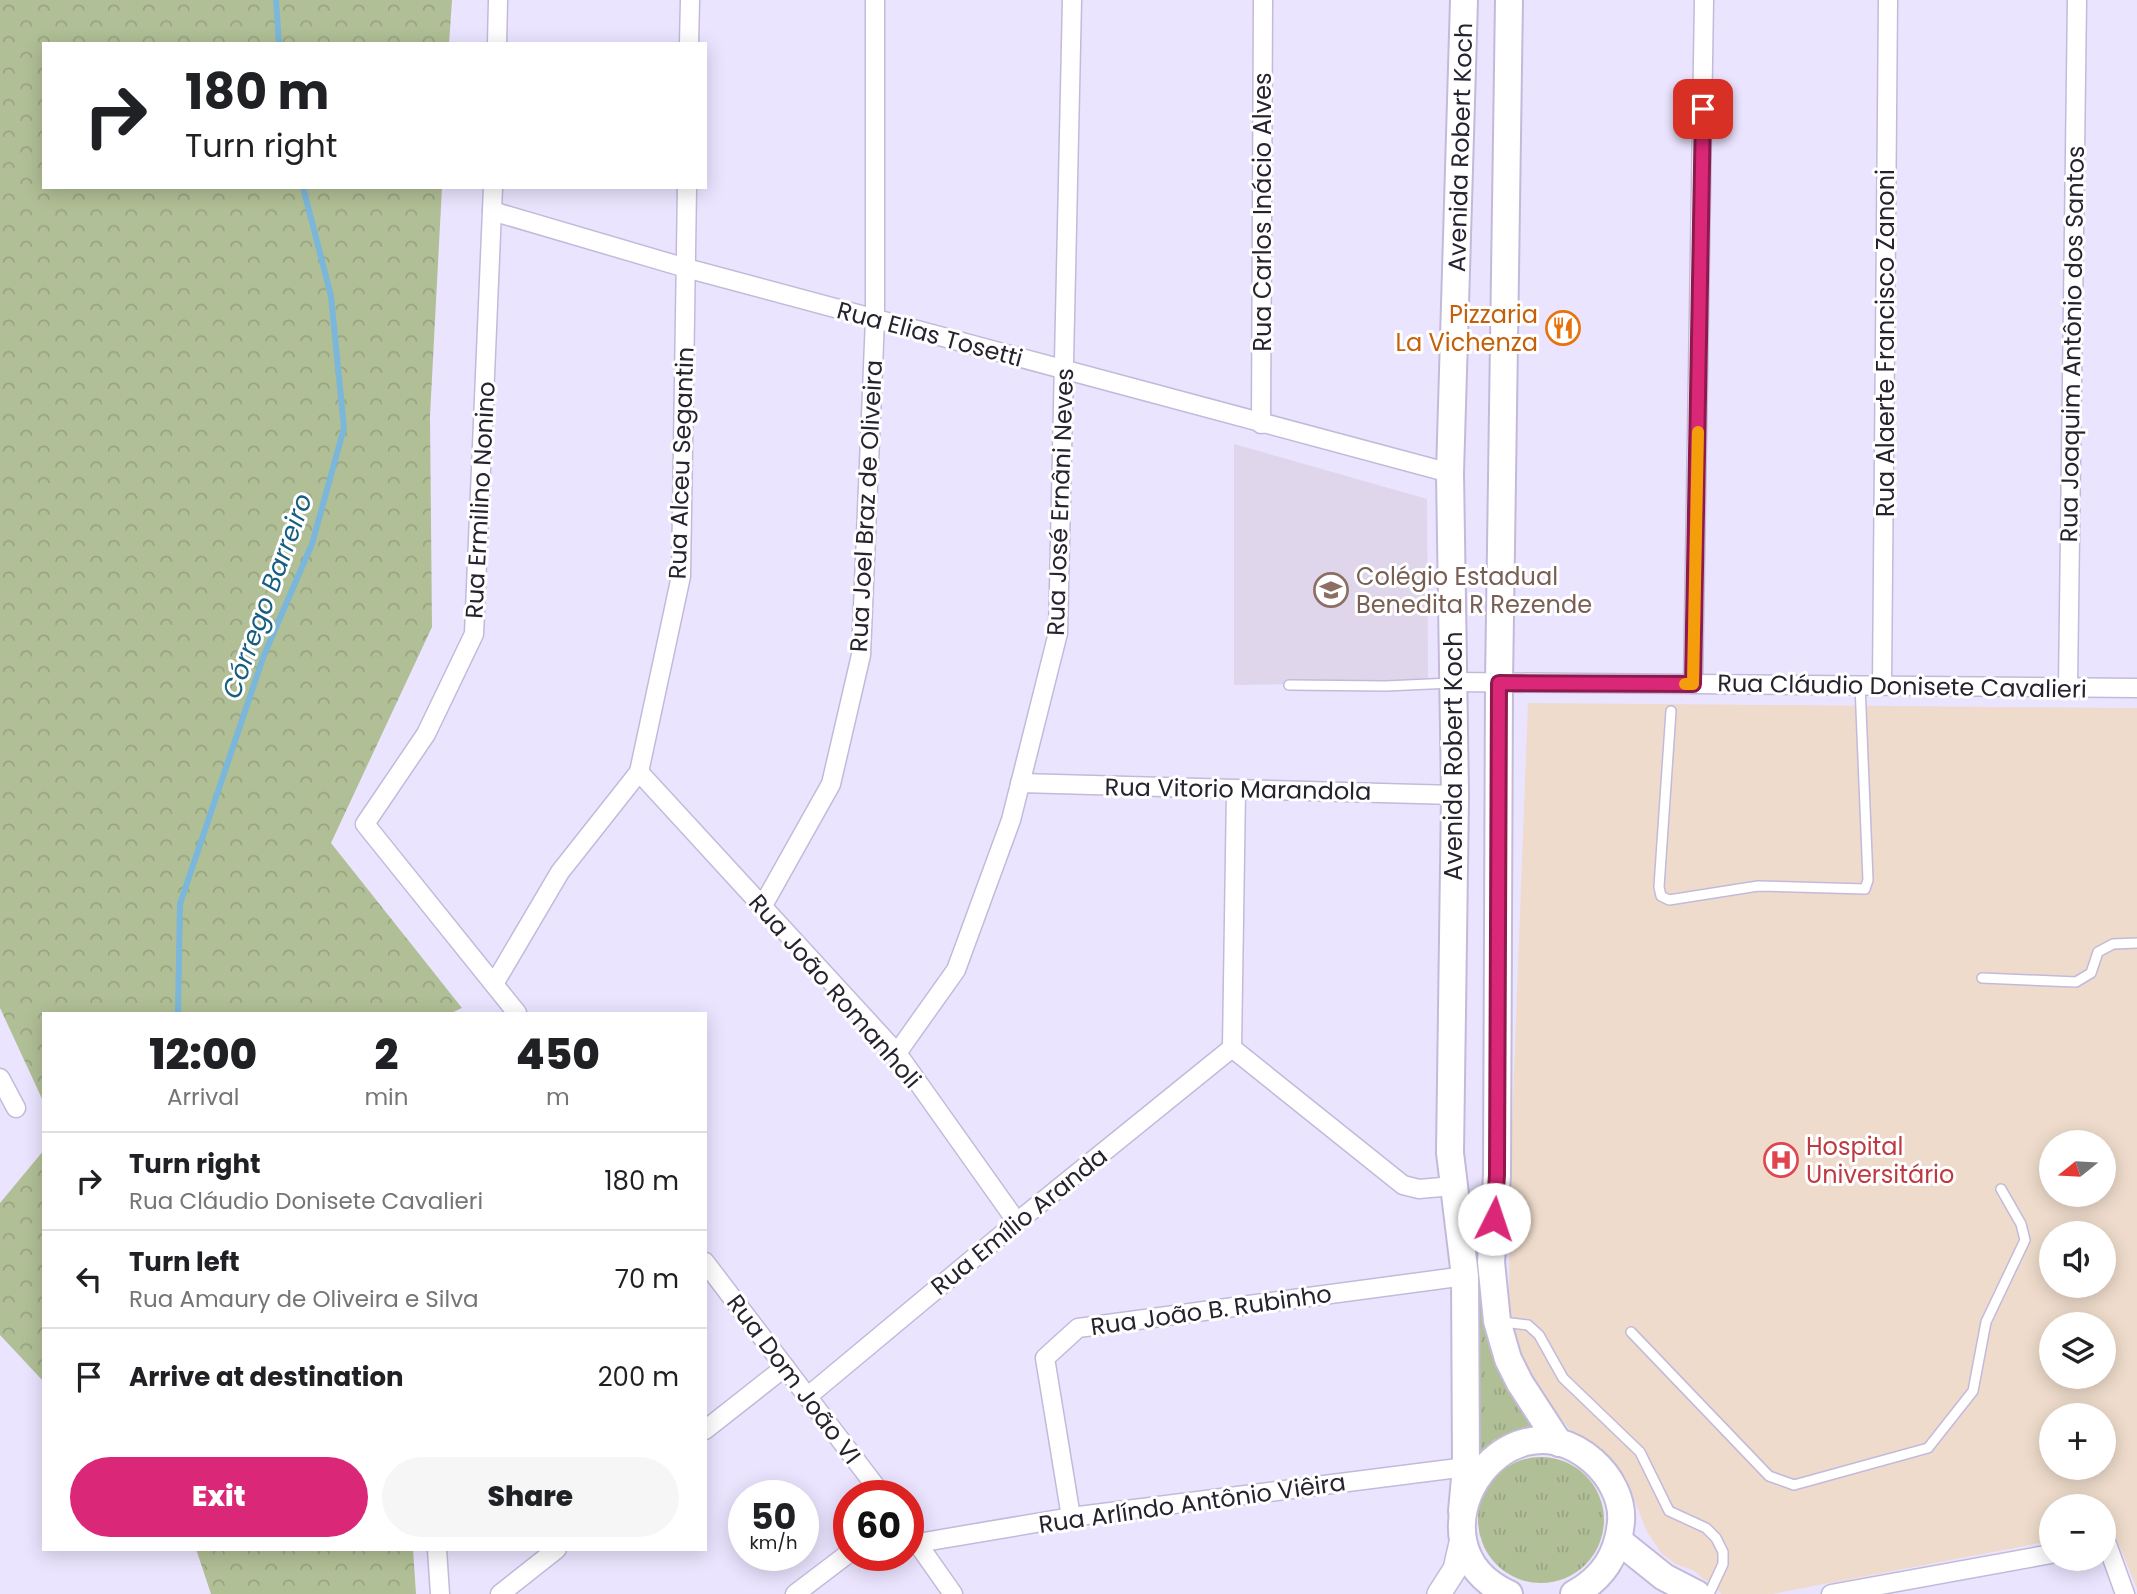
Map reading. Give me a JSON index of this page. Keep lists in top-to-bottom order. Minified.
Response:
{"streets":{"main road":["Avenida Robert Koch"],"street":["Rua Carlos Inácio Alves","Rua Elias Tosetti","Rua Alaerte Francisco Zanoni","Rua Joaquim Antônio dos Santos","Rua Alceu Segantin","Rua Ermilino Nonino","Rua José Ernâni Neves","Rua Joel Braz de Oliveira","Rua Cláudio Donisete Cavalieri","Rua Vitorio Marandola","Rua João Romanholi","Rua Emílio Aranda","Rua João B. Rubinho","Rua Dom João VI","Rua Arlíndo Antônio Viêira"]},"crossings":[["Avenida Robert Koch","Rua Elias Tosetti"],["Avenida Robert Koch","Rua Cláudio Donisete Cavalieri"],["Avenida Robert Koch","Rua Vitorio Marandola"],["Avenida Robert Koch","Rua João B. Rubinho"],["Avenida Robert Koch","Rua Arlíndo Antônio Viêira"],["Rua Carlos Inácio Alves","Rua Elias Tosetti"],["Rua Elias Tosetti","Rua Alceu Segantin"],["Rua Elias Tosetti","Rua Ermilino Nonino"],["Rua Elias Tosetti","Rua José Ernâni Neves"],["Rua Elias Tosetti","Rua Joel Braz de Oliveira"],["Rua Alaerte Francisco Zanoni","Rua Cláudio Donisete Cavalieri"],["Rua Joaquim Antônio dos Santos","Rua Cláudio Donisete Cavalieri"],["Rua Alceu Segantin","Rua Ermilino Nonino"],["Rua Alceu Segantin","Rua João Romanholi"],["Rua José Ernâni Neves","Rua Vitorio Marandola"],["Rua José Ernâni Neves","Rua João Romanholi"],["Rua Joel Braz de Oliveira","Rua João Romanholi"],["Rua João Romanholi","Rua Emílio Aranda"],["Rua Emílio Aranda","Rua Dom João VI"],["Rua João B. Rubinho","Rua Arlíndo Antônio Viêira"]],"water":["Córrego Barreiro"],"places":{"restaurant":["Pizzaria La Vichenza"],"school or university":["Colégio Estadual Benedita R Rezende"],"hospital":["Hospital Universitário"]},"north":"left","page":{"turn":["180 m","Turn right"],"eta":["12:00","Arrival","2","min","450","m"],"map_buttons":["+","−"],"list":[{"name":"Turn right","note":"Rua Cláudio Donisete Cavalieri","value":"180 m"},{"name":"Turn left","note":"Rua Amaury de Oliveira e Silva","value":"70 m"},{"name":"Arrive at destination","value":"200 m"}],"buttons":["Exit","Share"],"speed":"50 km/h","limit":"60"}}
